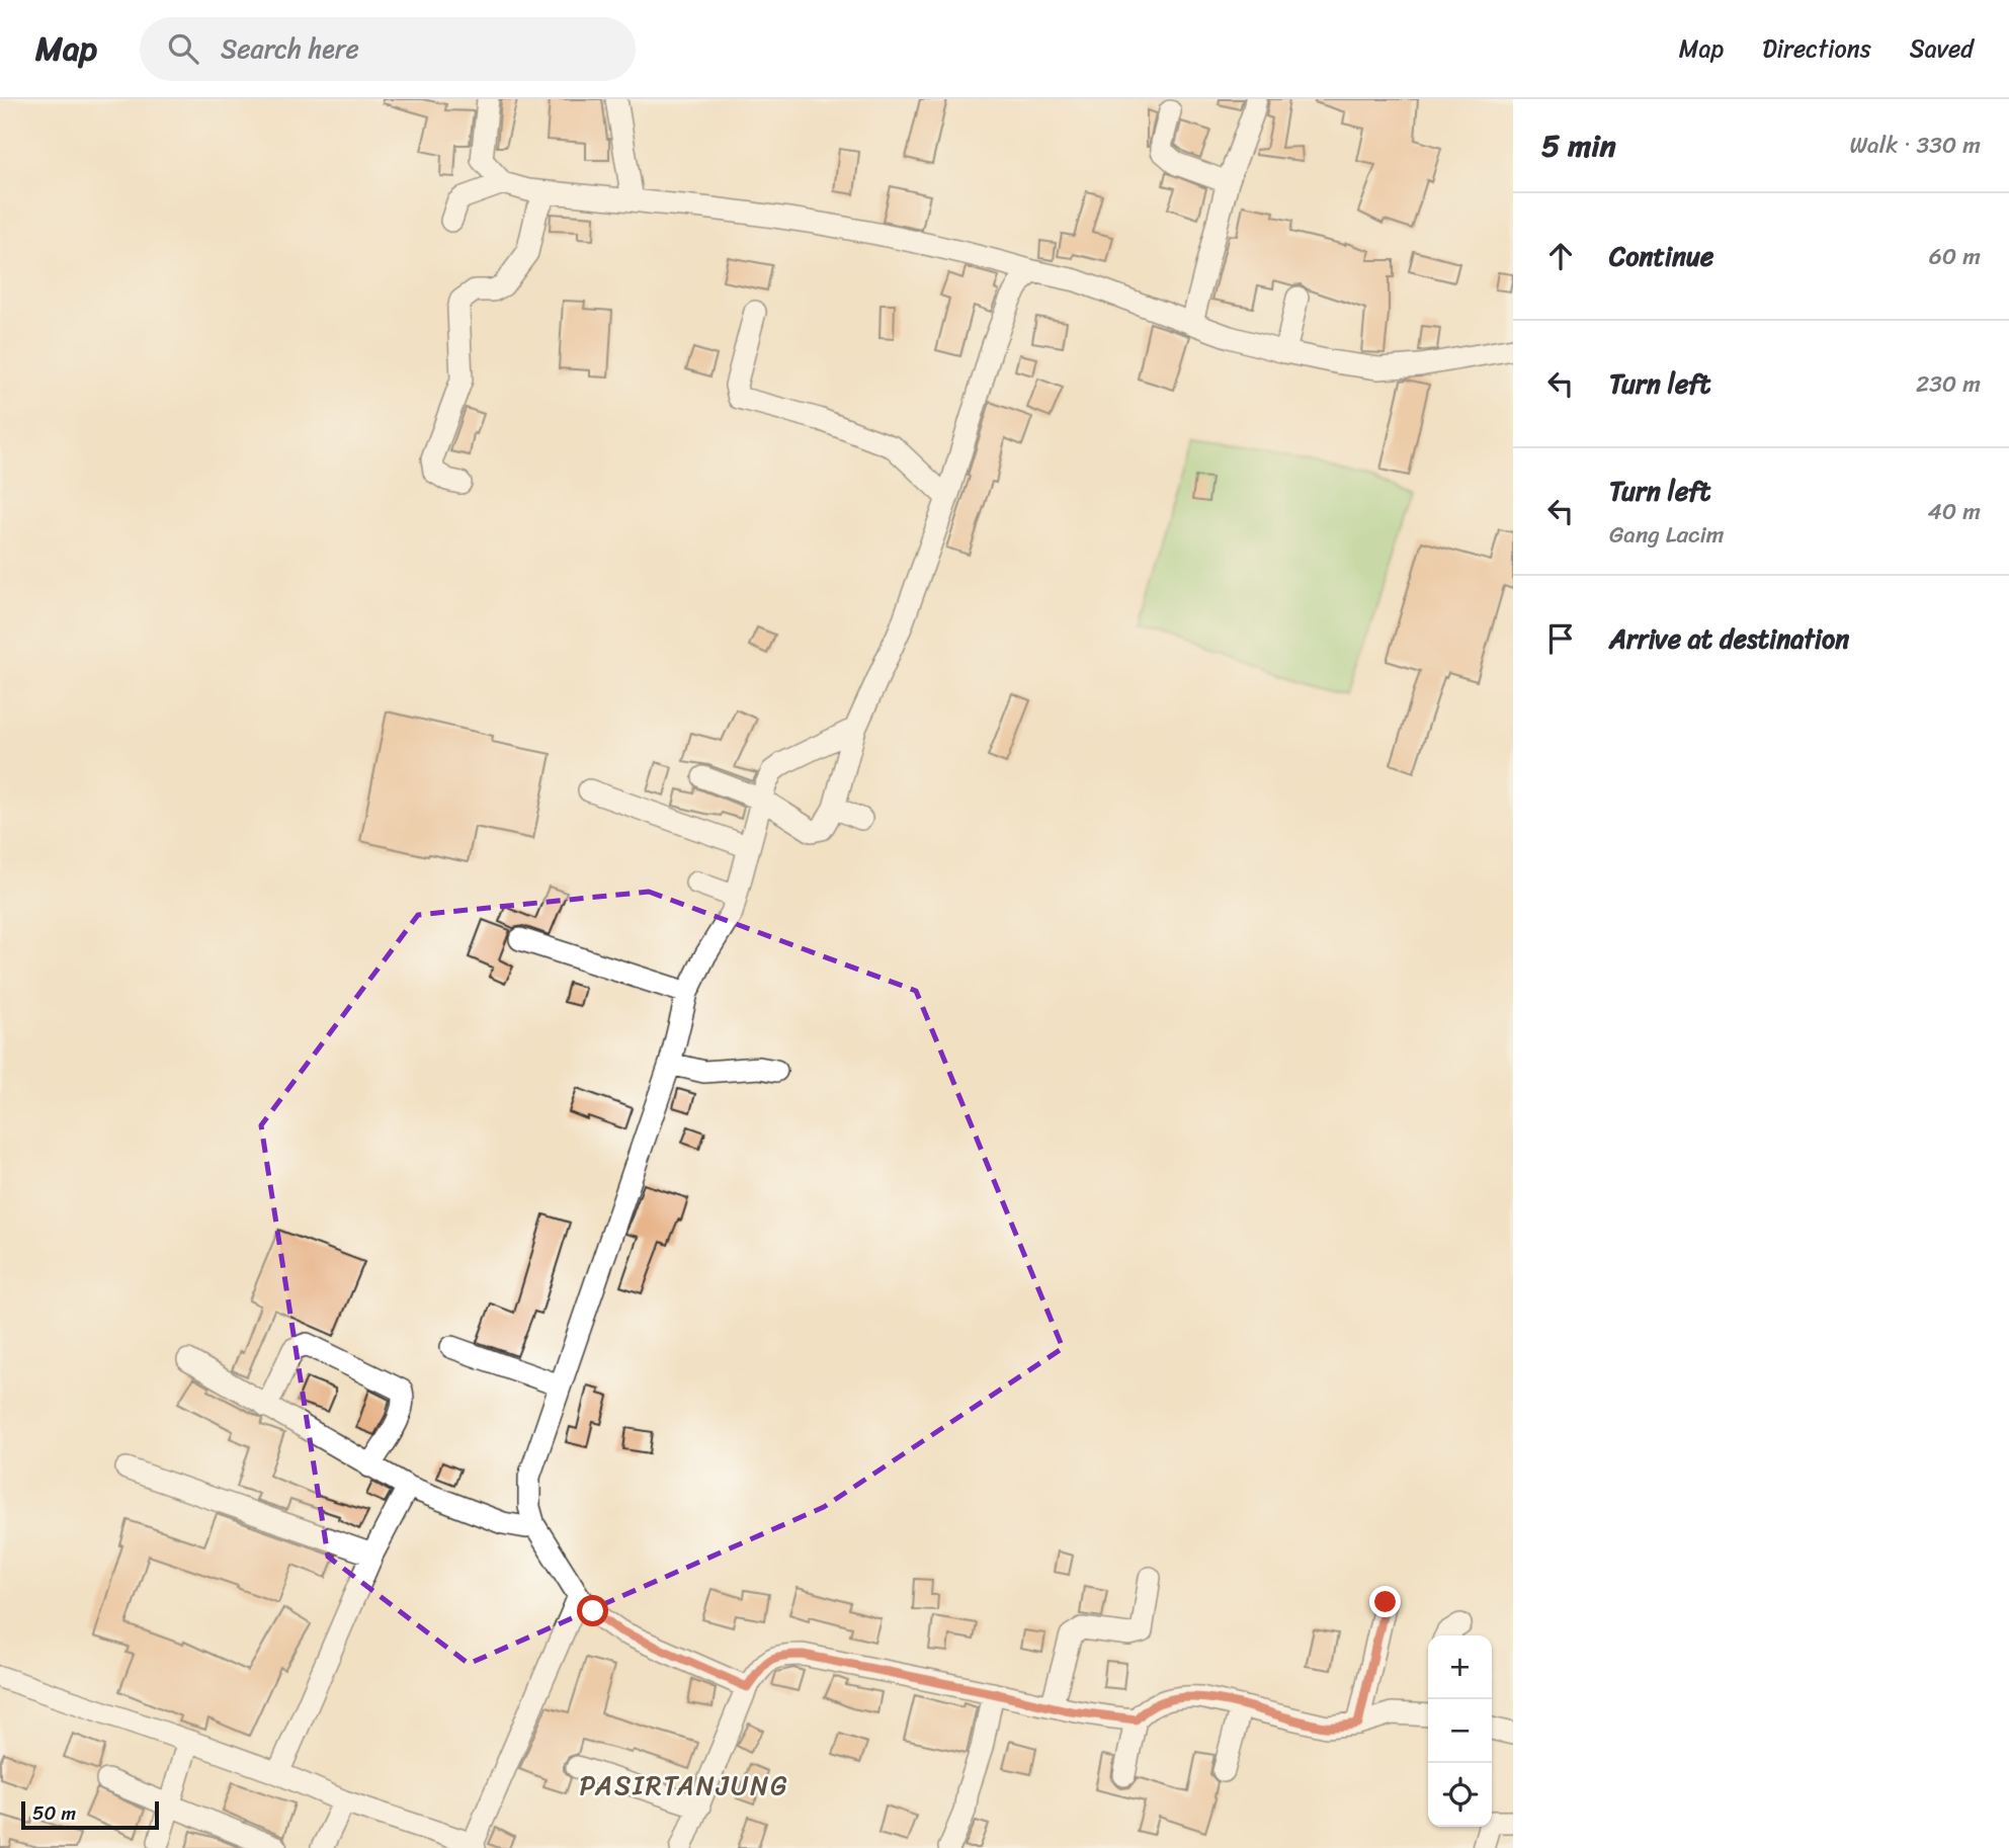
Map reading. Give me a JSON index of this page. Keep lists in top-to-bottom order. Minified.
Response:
{"districts":["PASIRTANJUNG"],"scale_bar":"50 m","page":{"header":"Map","search":"Search here","nav":["Map","Directions","Saved"],"heading":["5 min","Walk · 330 m"],"list":[["Continue","60 m"],["Turn left","230 m"],["Turn left","Gang Lacim","40 m"],"Arrive at destination"],"map_buttons":["+","−"],"scale":"50 m"}}
